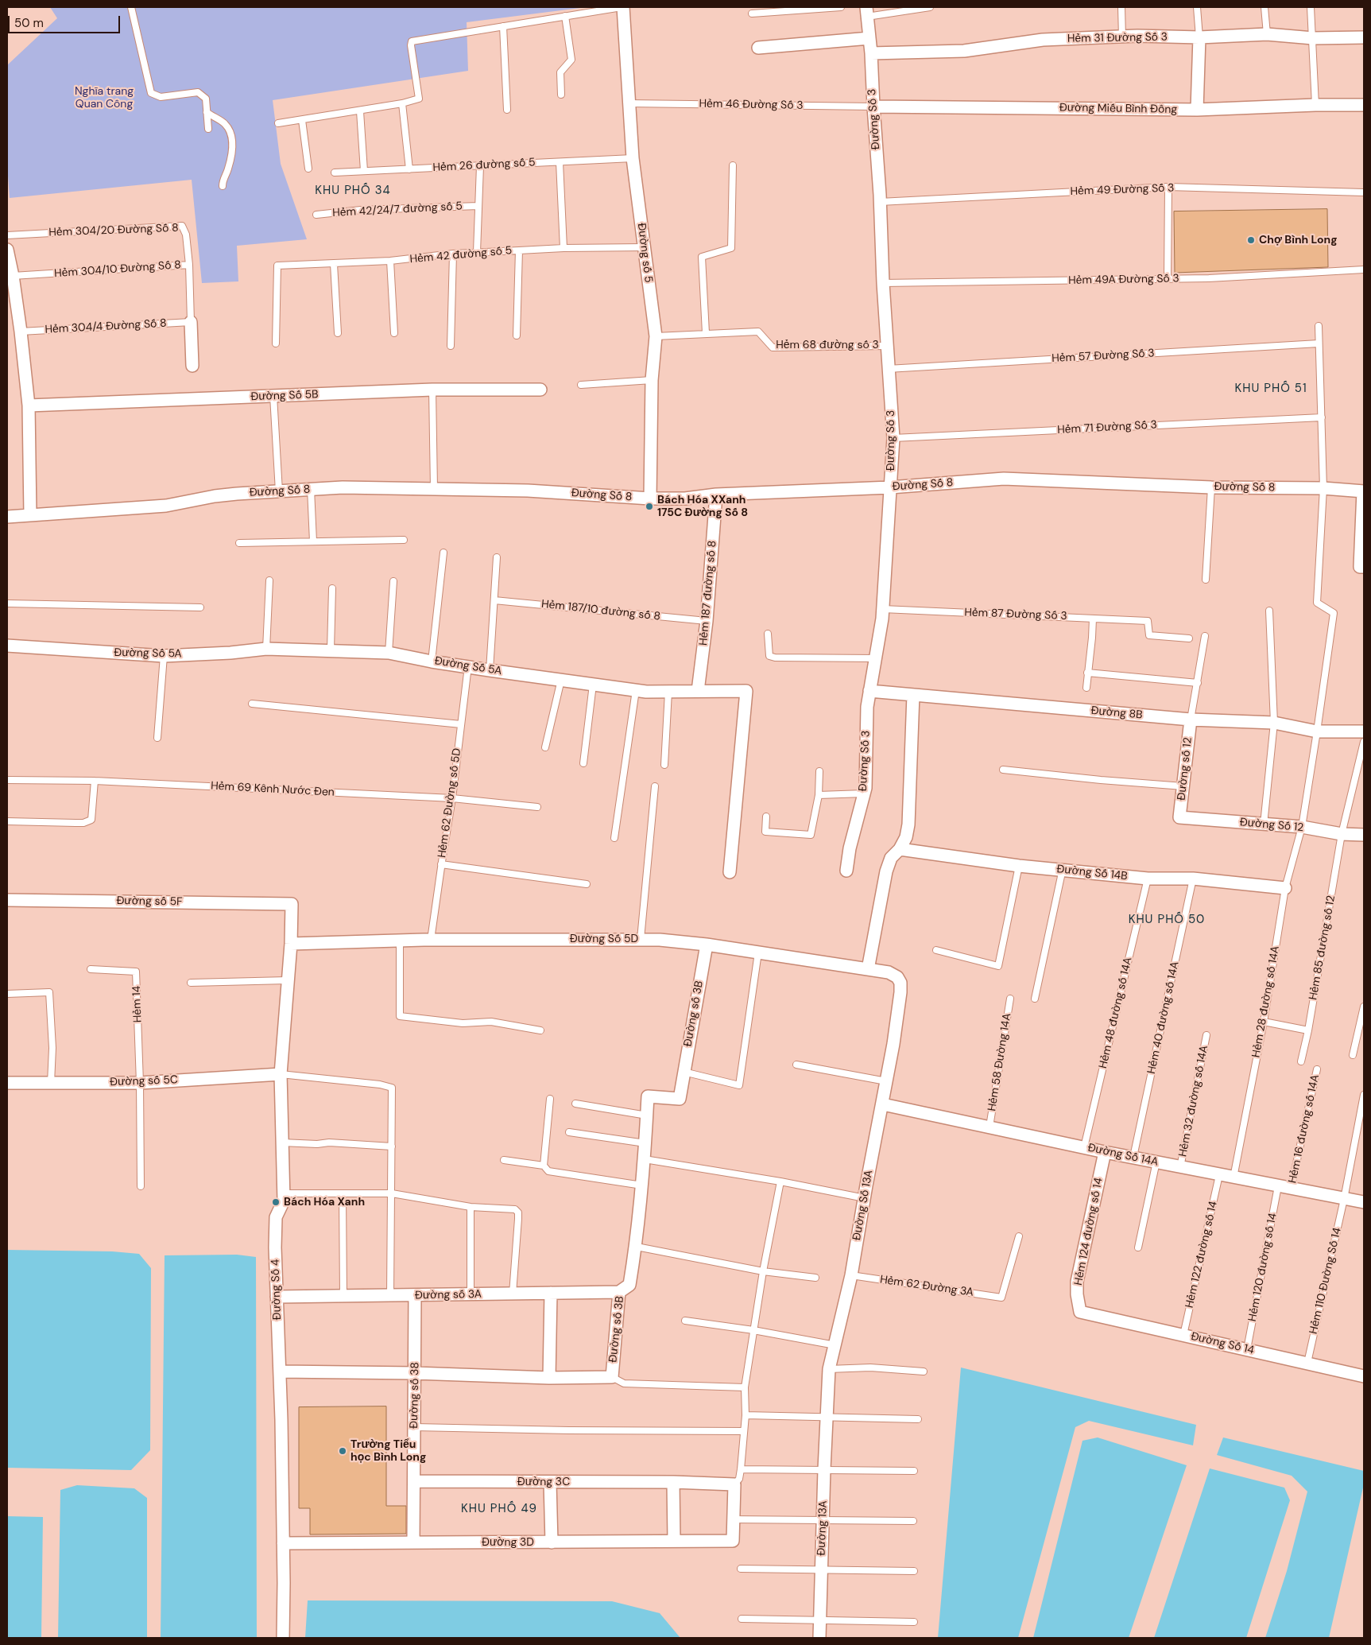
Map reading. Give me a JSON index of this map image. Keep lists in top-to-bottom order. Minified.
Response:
{"streets":{"street":["Hẻm 31 Đường Số 3","Đường Miếu Bình Đông","Đường Số 3","Đường số 5","Đường Số 5B","Đường Số 8","Hẻm 187 đường số 8","Đường Số 5A","Đường 8B","Đường số 12","Đường Số 12","Đường Số 14B","Đường số 5F","Đường Số 5D","Đường số 3B","Đường số 5C","Đường Số 14A","Đường Số 13A","Hẻm 124 đường số 14","Đường Số 4","Đường số 3A","Đường Số 14","Đường số 38","Đường 3C","Đường 13A","Đường 3D"],"lane":["Hẻm 46 Đường Số 3","Hẻm 26 đường số 5","Hẻm 49 Đường Số 3","Hẻm 42/24/7 đường số 5","Hẻm 304/20 Đường Số 8","Hẻm 42 đường số 5","Hẻm 304/10 Đường Số 8","Hẻm 49A Đường Số 3","Hẻm 304/4 Đường Số 8","Hẻm 68 đường số 3","Hẻm 57 Đường Số 3","Hẻm 71 Đường Số 3","Hẻm 187/10 đường số 8","Hẻm 87 Đường Số 3","Hẻm 69 Kênh Nước Đen","Hẻm 62 Đường số 5D","Hẻm 85 đường số 12","Hẻm 28 đường số 14A","Hẻm 14","Hẻm 48 đường số 14A","Hẻm 40 đường số 14A","Hẻm 58 Đường 14A","Hẻm 32 đường số 14A","Hẻm 16 đường số 14A","Hẻm 122 đường số 14","Hẻm 120 đường số 14","Hẻm 110 Đường Số 14","Hẻm 62 Đường 3A"]},"crossings":[["Hẻm 31 Đường Số 3","Đường Số 3"],["Hẻm 46 Đường Số 3","Đường Miếu Bình Đông"],["Hẻm 46 Đường Số 3","Đường Số 3"],["Hẻm 46 Đường Số 3","Đường số 5"],["Đường Miếu Bình Đông","Đường Số 3"],["Đường Số 3","Hẻm 49 Đường Số 3"],["Đường Số 3","Hẻm 49A Đường Số 3"],["Đường Số 3","Hẻm 68 đường số 3"],["Đường Số 3","Hẻm 57 Đường Số 3"],["Đường Số 3","Hẻm 71 Đường Số 3"],["Đường Số 3","Đường Số 8"],["Đường Số 3","Hẻm 87 Đường Số 3"],["Đường Số 3","Đường 8B"],["Hẻm 26 đường số 5","Đường số 5"],["Hẻm 304/20 Đường Số 8","Hẻm 304/10 Đường Số 8"],["Đường số 5","Hẻm 42 đường số 5"],["Đường số 5","Hẻm 68 đường số 3"],["Đường số 5","Đường Số 8"],["Hẻm 304/10 Đường Số 8","Hẻm 304/4 Đường Số 8"],["Đường Số 8","Hẻm 187 đường số 8"],["Đường Số 8","Hẻm 28 đường số 14A"],["Hẻm 187 đường số 8","Hẻm 187/10 đường số 8"],["Hẻm 187 đường số 8","Đường Số 5A"],["Đường Số 5A","Hẻm 62 Đường số 5D"],["Đường 8B","Đường số 12"],["Đường 8B","Hẻm 28 đường số 14A"],["Đường số 12","Đường Số 12"],["Hẻm 69 Kênh Nước Đen","Hẻm 62 Đường số 5D"],["Hẻm 62 Đường số 5D","Đường Số 5D"],["Đường Số 12","Hẻm 85 đường số 12"],["Đường Số 12","Hẻm 28 đường số 14A"],["Đường Số 14B","Hẻm 28 đường số 14A"],["Đường Số 14B","Hẻm 48 đường số 14A"],["Đường Số 14B","Hẻm 40 đường số 14A"],["Đường số 5F","Đường Số 5D"],["Đường số 5F","Đường Số 4"],["Đường Số 5D","Đường số 3B"],["Đường Số 5D","Đường Số 13A"],["Đường Số 5D","Đường Số 4"],["Hẻm 28 đường số 14A","Đường Số 14A"],["Hẻm 14","Đường số 5C"],["Hẻm 48 đường số 14A","Đường Số 14A"],["Đường số 3B","Đường Số 4"],["Đường số 3B","Đường số 3A"],["Đường số 3B","Đường số 38"],["Hẻm 40 đường số 14A","Đường Số 14A"],["Hẻm 58 Đường 14A","Đường Số 14A"],["Đường số 5C","Đường Số 4"],["Hẻm 32 đường số 14A","Đường Số 14A"],["Hẻm 16 đường số 14A","Đường Số 14A"],["Đường Số 14A","Đường Số 13A"],["Đường Số 14A","Hẻm 124 đường số 14"],["Đường Số 14A","Hẻm 122 đường số 14"],["Đường Số 14A","Hẻm 120 đường số 14"],["Đường Số 14A","Hẻm 110 Đường Số 14"],["Đường Số 13A","Hẻm 62 Đường 3A"],["Đường Số 13A","Đường 13A"],["Hẻm 124 đường số 14","Đường Số 14"],["Hẻm 122 đường số 14","Đường Số 14"],["Hẻm 120 đường số 14","Đường Số 14"],["Hẻm 110 Đường Số 14","Đường Số 14"],["Đường Số 4","Đường số 3A"],["Đường Số 4","Đường 3D"],["Đường số 3A","Đường số 38"],["Đường số 38","Đường 3C"],["Đường số 38","Đường 3D"]],"districts":["KHU PHỐ 34","KHU PHỐ 51","KHU PHỐ 50","KHU PHỐ 49"],"parks":["Nghĩa trang Quan Công"],"places":["Chợ Bình Long","Bách Hóa XXanh 175C Đường Số 8","Bách Hóa Xanh","Trường Tiểu học Bình Long"],"scale_bar":"50 m"}
